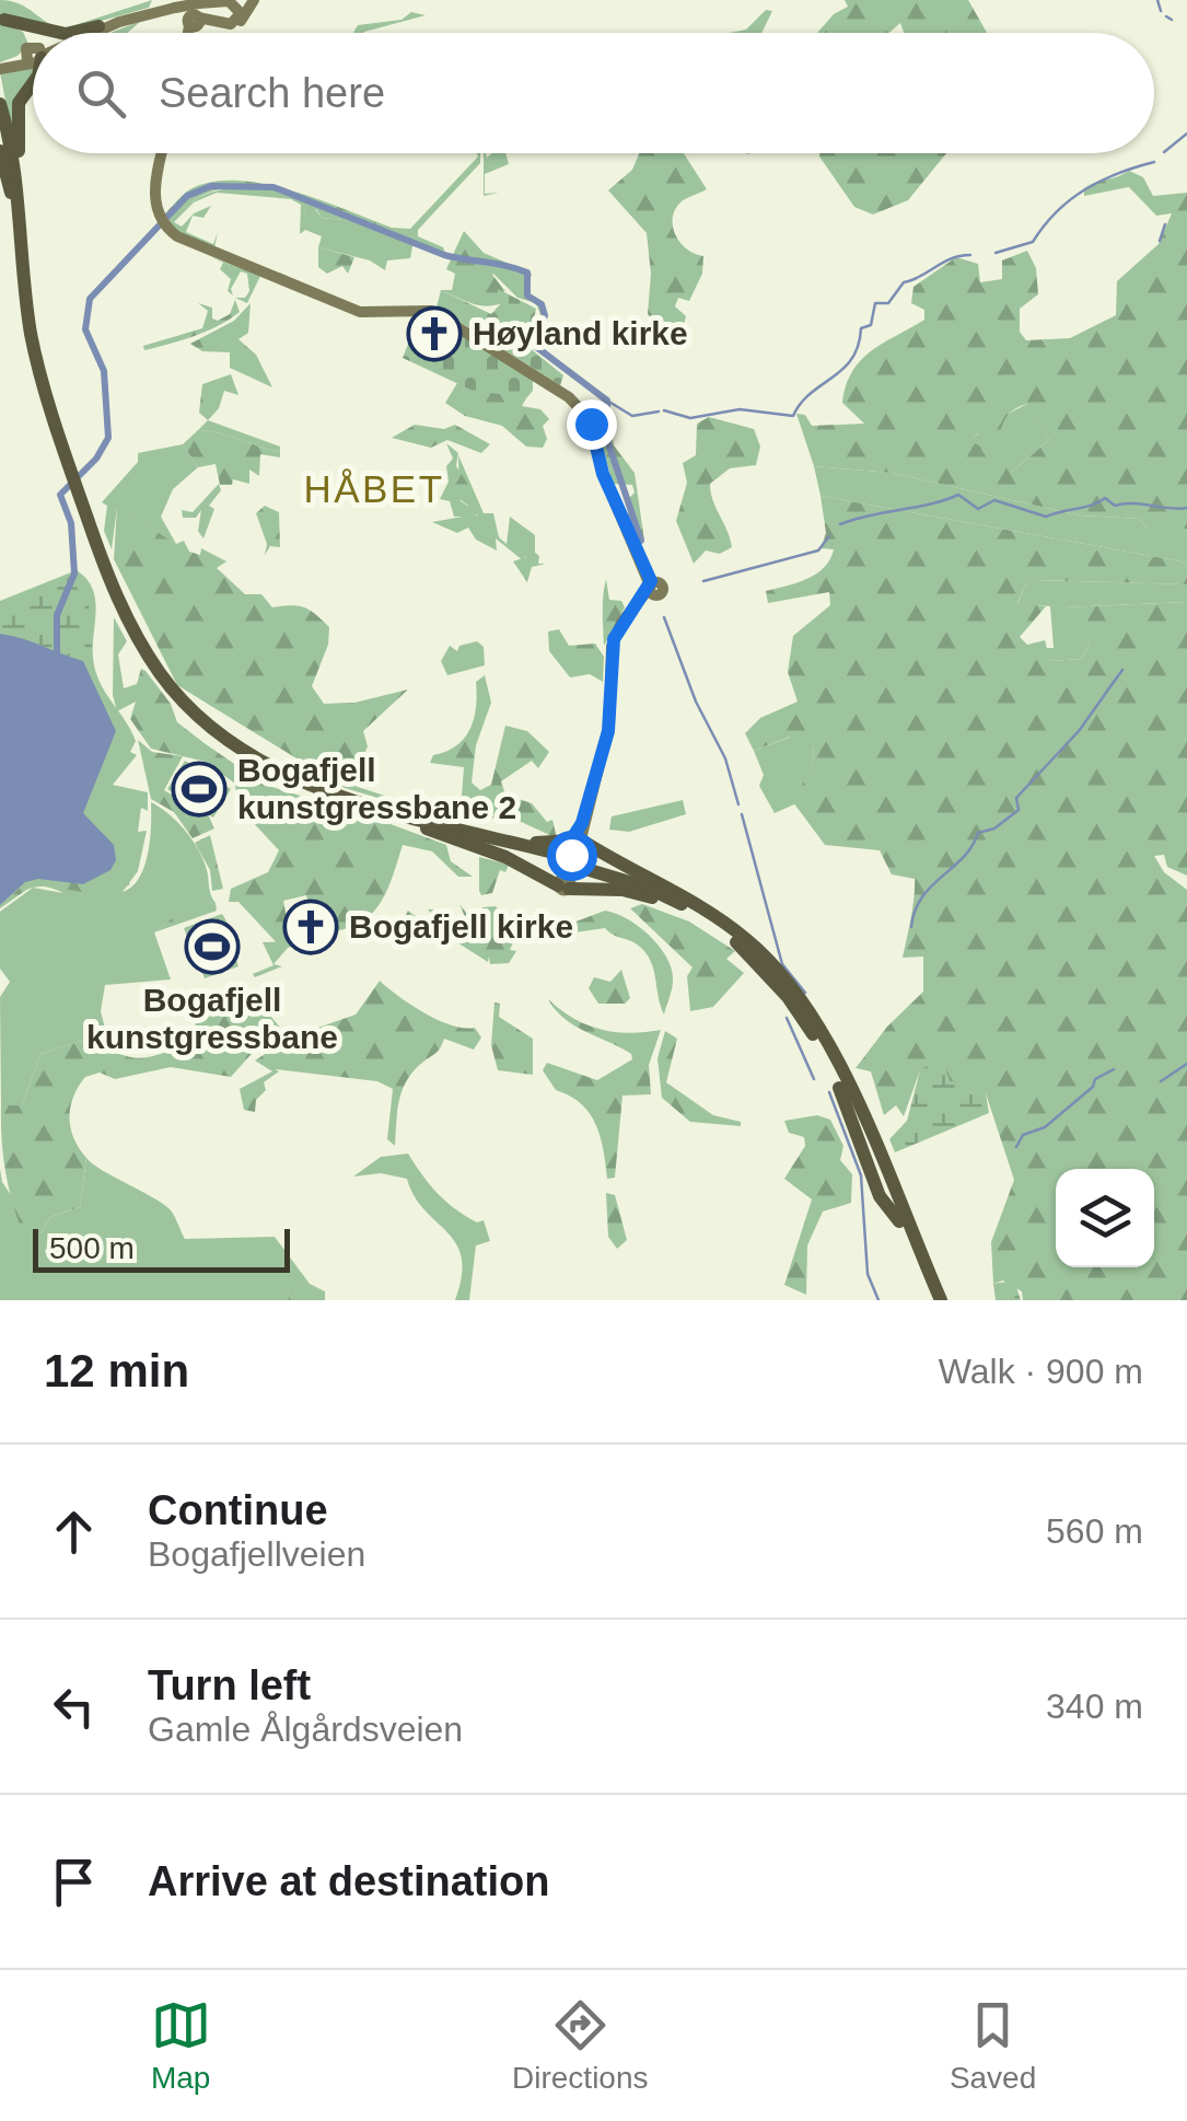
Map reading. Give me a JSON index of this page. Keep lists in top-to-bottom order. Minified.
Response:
{"districts":["HÅBET"],"places":{"church":["Høyland kirke","Bogafjell kirke"],"sports":["Bogafjell kunstgressbane 2","Bogafjell kunstgressbane"]},"scale_bar":"500 m","page":{"search":"Search here","scale":"500 m","heading":["12 min","Walk · 900 m"],"list":[["Continue","Bogafjellveien","560 m"],["Turn left","Gamle Ålgårdsveien","340 m"],"Arrive at destination"],"nav":["Map","Directions","Saved"]}}
